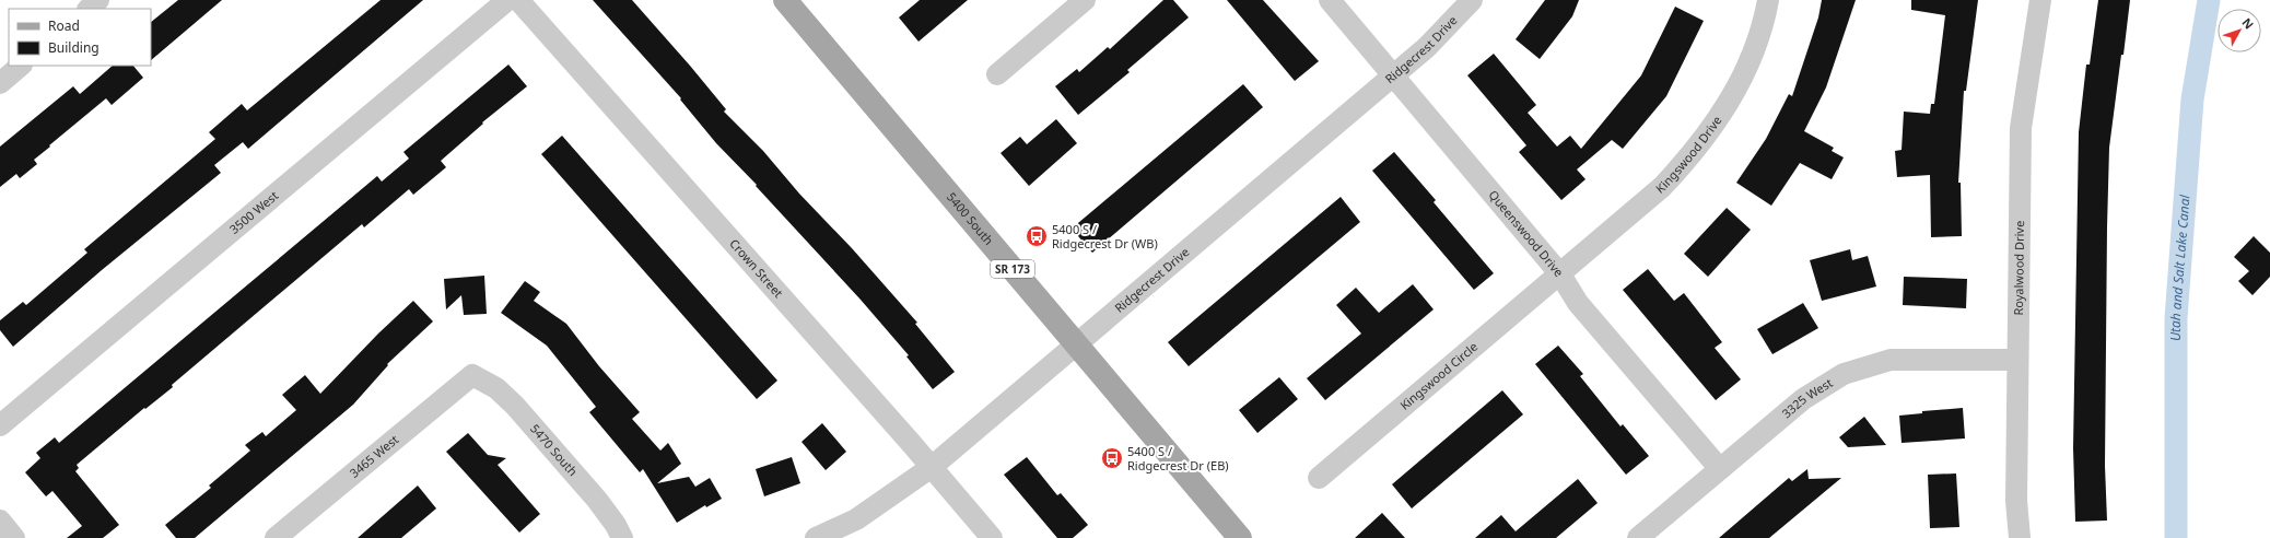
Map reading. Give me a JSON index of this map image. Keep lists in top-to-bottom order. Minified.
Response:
{"streets":{"main road":["5400 South","SR 173"],"street":["Ridgecrest Drive","Kingswood Drive","3500 West","Queenswood Drive","Crown Street","Royalwood Drive","Kingswood Circle","3325 West","5470 South","3465 West"]},"crossings":[["Ridgecrest Drive","5400 South"],["Ridgecrest Drive","Queenswood Drive"],["Ridgecrest Drive","Crown Street"],["Kingswood Drive","Queenswood Drive"],["Kingswood Drive","Kingswood Circle"],["Queenswood Drive","Kingswood Circle"],["Queenswood Drive","3325 West"],["Royalwood Drive","3325 West"],["5470 South","3465 West"]],"water":["Utah and Salt Lake Canal"],"places":{"bus stop":["5400 S / Ridgecrest Dr (WB)","5400 S / Ridgecrest Dr (EB)"]},"legend":["Road","Building"],"north":"top right"}
